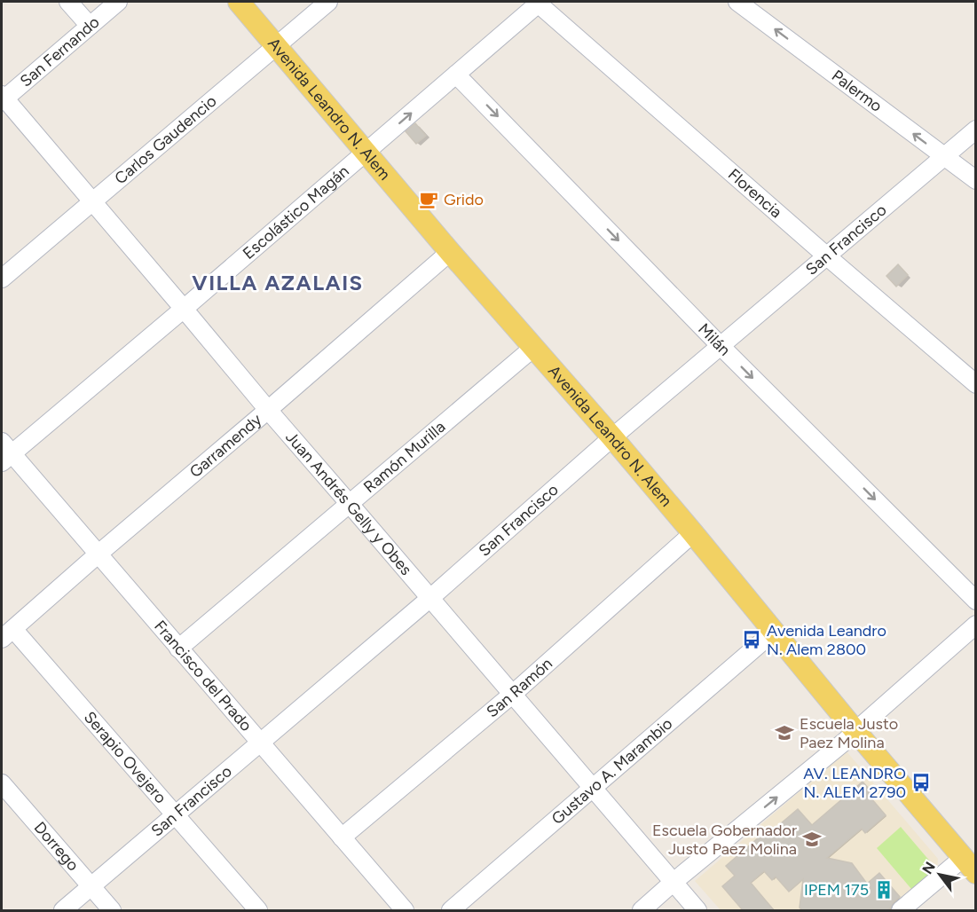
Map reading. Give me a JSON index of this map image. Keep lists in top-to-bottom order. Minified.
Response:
{"streets":{"main road":["Avenida Leandro N. Alem"],"street":["San Fernando","Palermo","Carlos Gaudencio","Florencia","Escolástico Magán","San Francisco","Milán","Garramendy","Ramón Murilla","Juan Andrés Gelly y Obes","Francisco del Prado","San Ramón","Serapio Ovejero","Gustavo A. Marambio","Dorrego"]},"crossings":[["San Fernando","Juan Andrés Gelly y Obes"],["Palermo","San Francisco"],["Avenida Leandro N. Alem","Carlos Gaudencio"],["Avenida Leandro N. Alem","Escolástico Magán"],["Avenida Leandro N. Alem","San Francisco"],["Avenida Leandro N. Alem","Garramendy"],["Avenida Leandro N. Alem","Ramón Murilla"],["Avenida Leandro N. Alem","San Ramón"],["Avenida Leandro N. Alem","Gustavo A. Marambio"],["Carlos Gaudencio","Juan Andrés Gelly y Obes"],["Florencia","Escolástico Magán"],["Florencia","San Francisco"],["Escolástico Magán","Milán"],["Escolástico Magán","Juan Andrés Gelly y Obes"],["Escolástico Magán","Francisco del Prado"],["San Francisco","Milán"],["San Francisco","Juan Andrés Gelly y Obes"],["San Francisco","Francisco del Prado"],["San Francisco","Serapio Ovejero"],["San Francisco","Dorrego"],["Garramendy","Juan Andrés Gelly y Obes"],["Garramendy","Francisco del Prado"],["Garramendy","Serapio Ovejero"],["Ramón Murilla","Juan Andrés Gelly y Obes"],["Ramón Murilla","Francisco del Prado"],["Juan Andrés Gelly y Obes","San Ramón"],["Juan Andrés Gelly y Obes","Gustavo A. Marambio"],["Francisco del Prado","San Ramón"]],"one_way":["Palermo","Milán"],"districts":["VILLA AZALAIS"],"places":{"cafe":["Grido"],"bus stop":["Avenida Leandro N. Alem 2800","AV. LEANDRO N. ALEM 2790"],"school or university":["Escuela Justo Paez Molina","Escuela Gobernador Justo Paez Molina"],"building":["IPEM 175"]},"north":"top left"}
